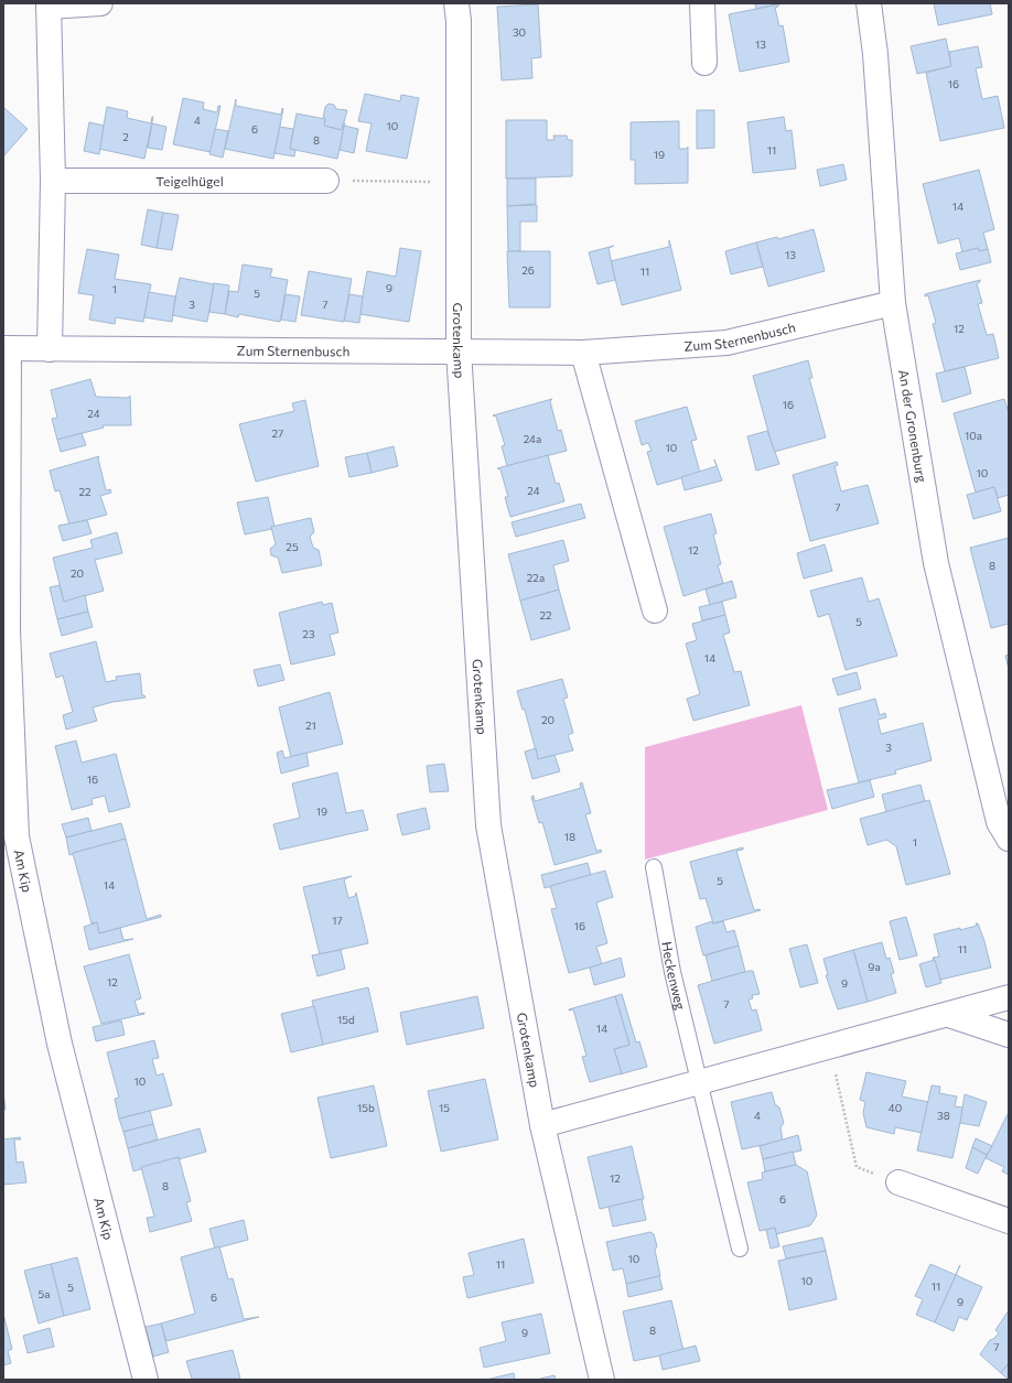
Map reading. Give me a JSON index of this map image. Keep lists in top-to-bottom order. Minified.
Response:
{"streets":{"street":["Teigelhügel","Zum Sternenbusch","Grotenkamp","An der Gronenburg","Am Kip"],"lane":["Heckenweg"]},"crossings":[["Zum Sternenbusch","Grotenkamp"],["Zum Sternenbusch","An der Gronenburg"],["Zum Sternenbusch","Am Kip"]],"house_numbers":["30","13","16","4","10","6","2","8","11","19","14","13","26","11","9","1","5","3","7","12","16","24","27","10a","24a","10","10","24","22","7","25","12","8","20","22a","22","5","23","14","20","21","3","16","19","18","1","5","14","17","16","11","9a","12","9","7","15d","14","10","15b","15","40","4","38","12","8","6","10","11","10","11","5","5a","6","9","8","9","7"]}
